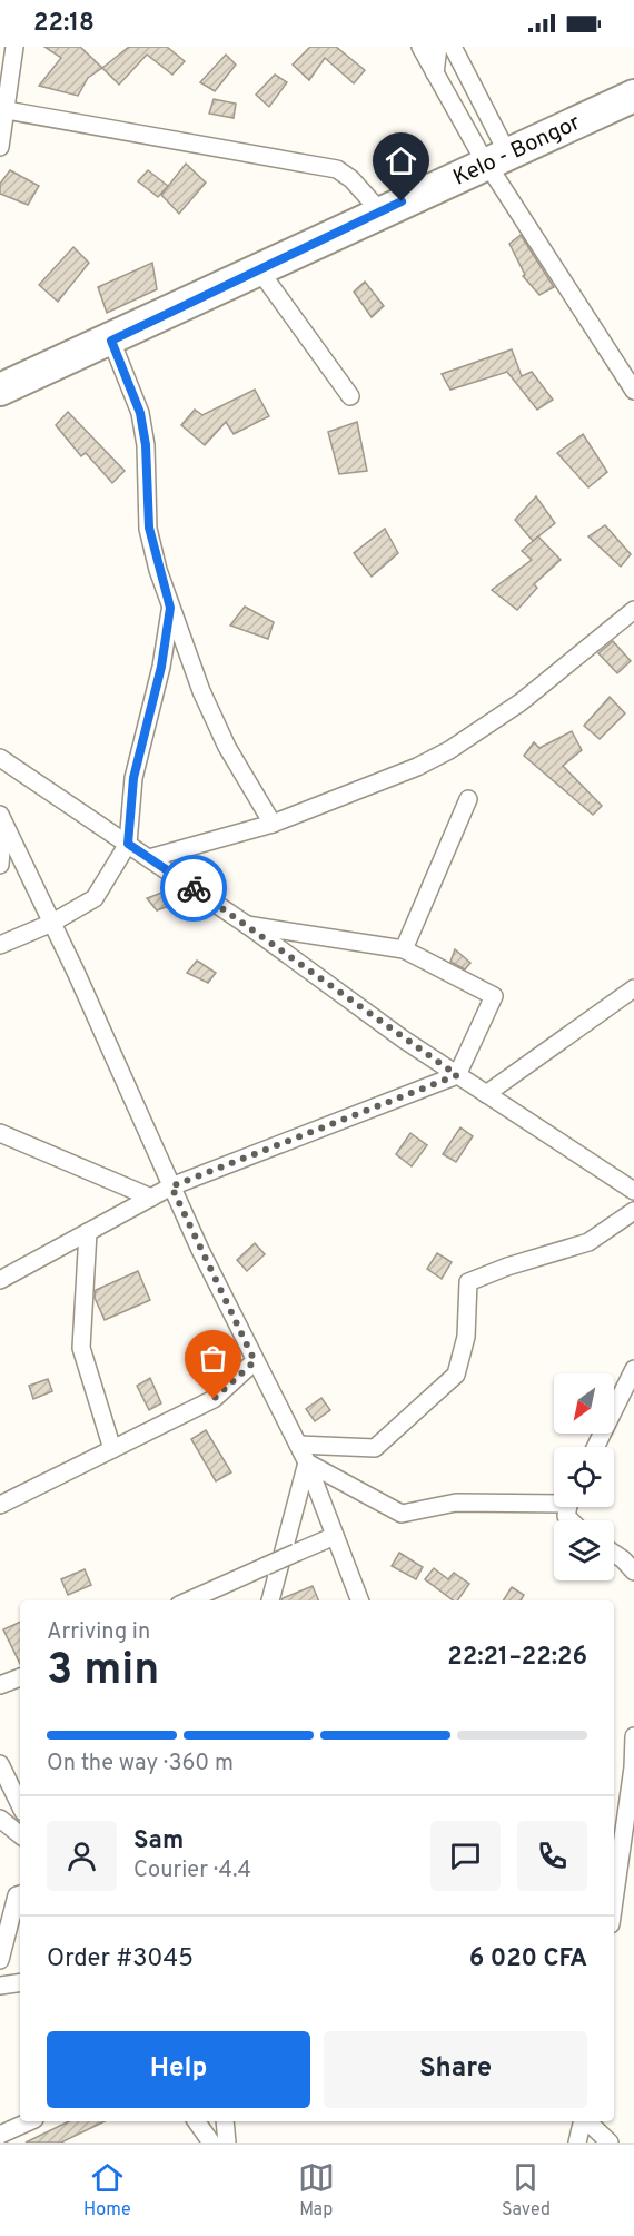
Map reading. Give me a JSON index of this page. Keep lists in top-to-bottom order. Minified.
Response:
{"streets":{"highway":["Kelo - Bongor"]},"north":"bottom left","page":{"status":"22:18","heading":["3 min","Arriving in","22:21–22:26"],"panel":["Sam","Courier · 4.4","Order #3045","6 020 CFA"],"bar":"On the way · 360 m","buttons":["Help","Share"],"tabs":["Home","Map","Saved"]}}
